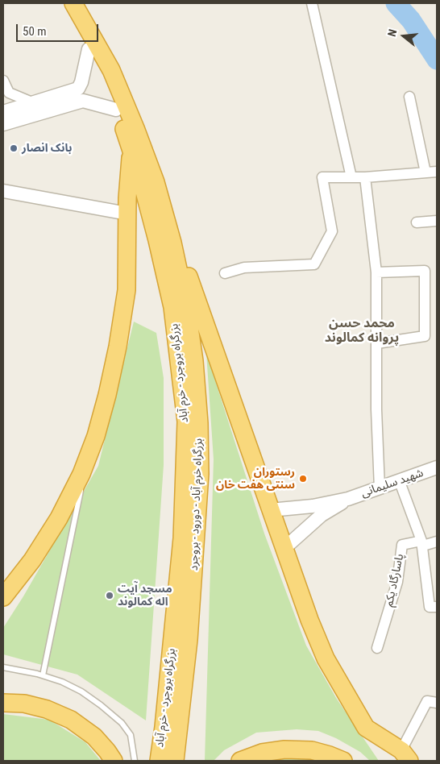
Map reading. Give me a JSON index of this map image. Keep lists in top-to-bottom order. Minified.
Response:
{"streets":{"highway":["بزرگراه بروجرد - خرم آباد","بزرگراه خرم آباد - دورود - بروجرد"],"street":["شهید سلیمانی","پاسارگاد یکم"]},"districts":["محمد حسن پروانه کمالوند"],"places":["بانک انصار","رستوران سنتی هفت خان","مسجد آیت اله کمالوند"],"scale_bar":"50 m","north":"left"}
